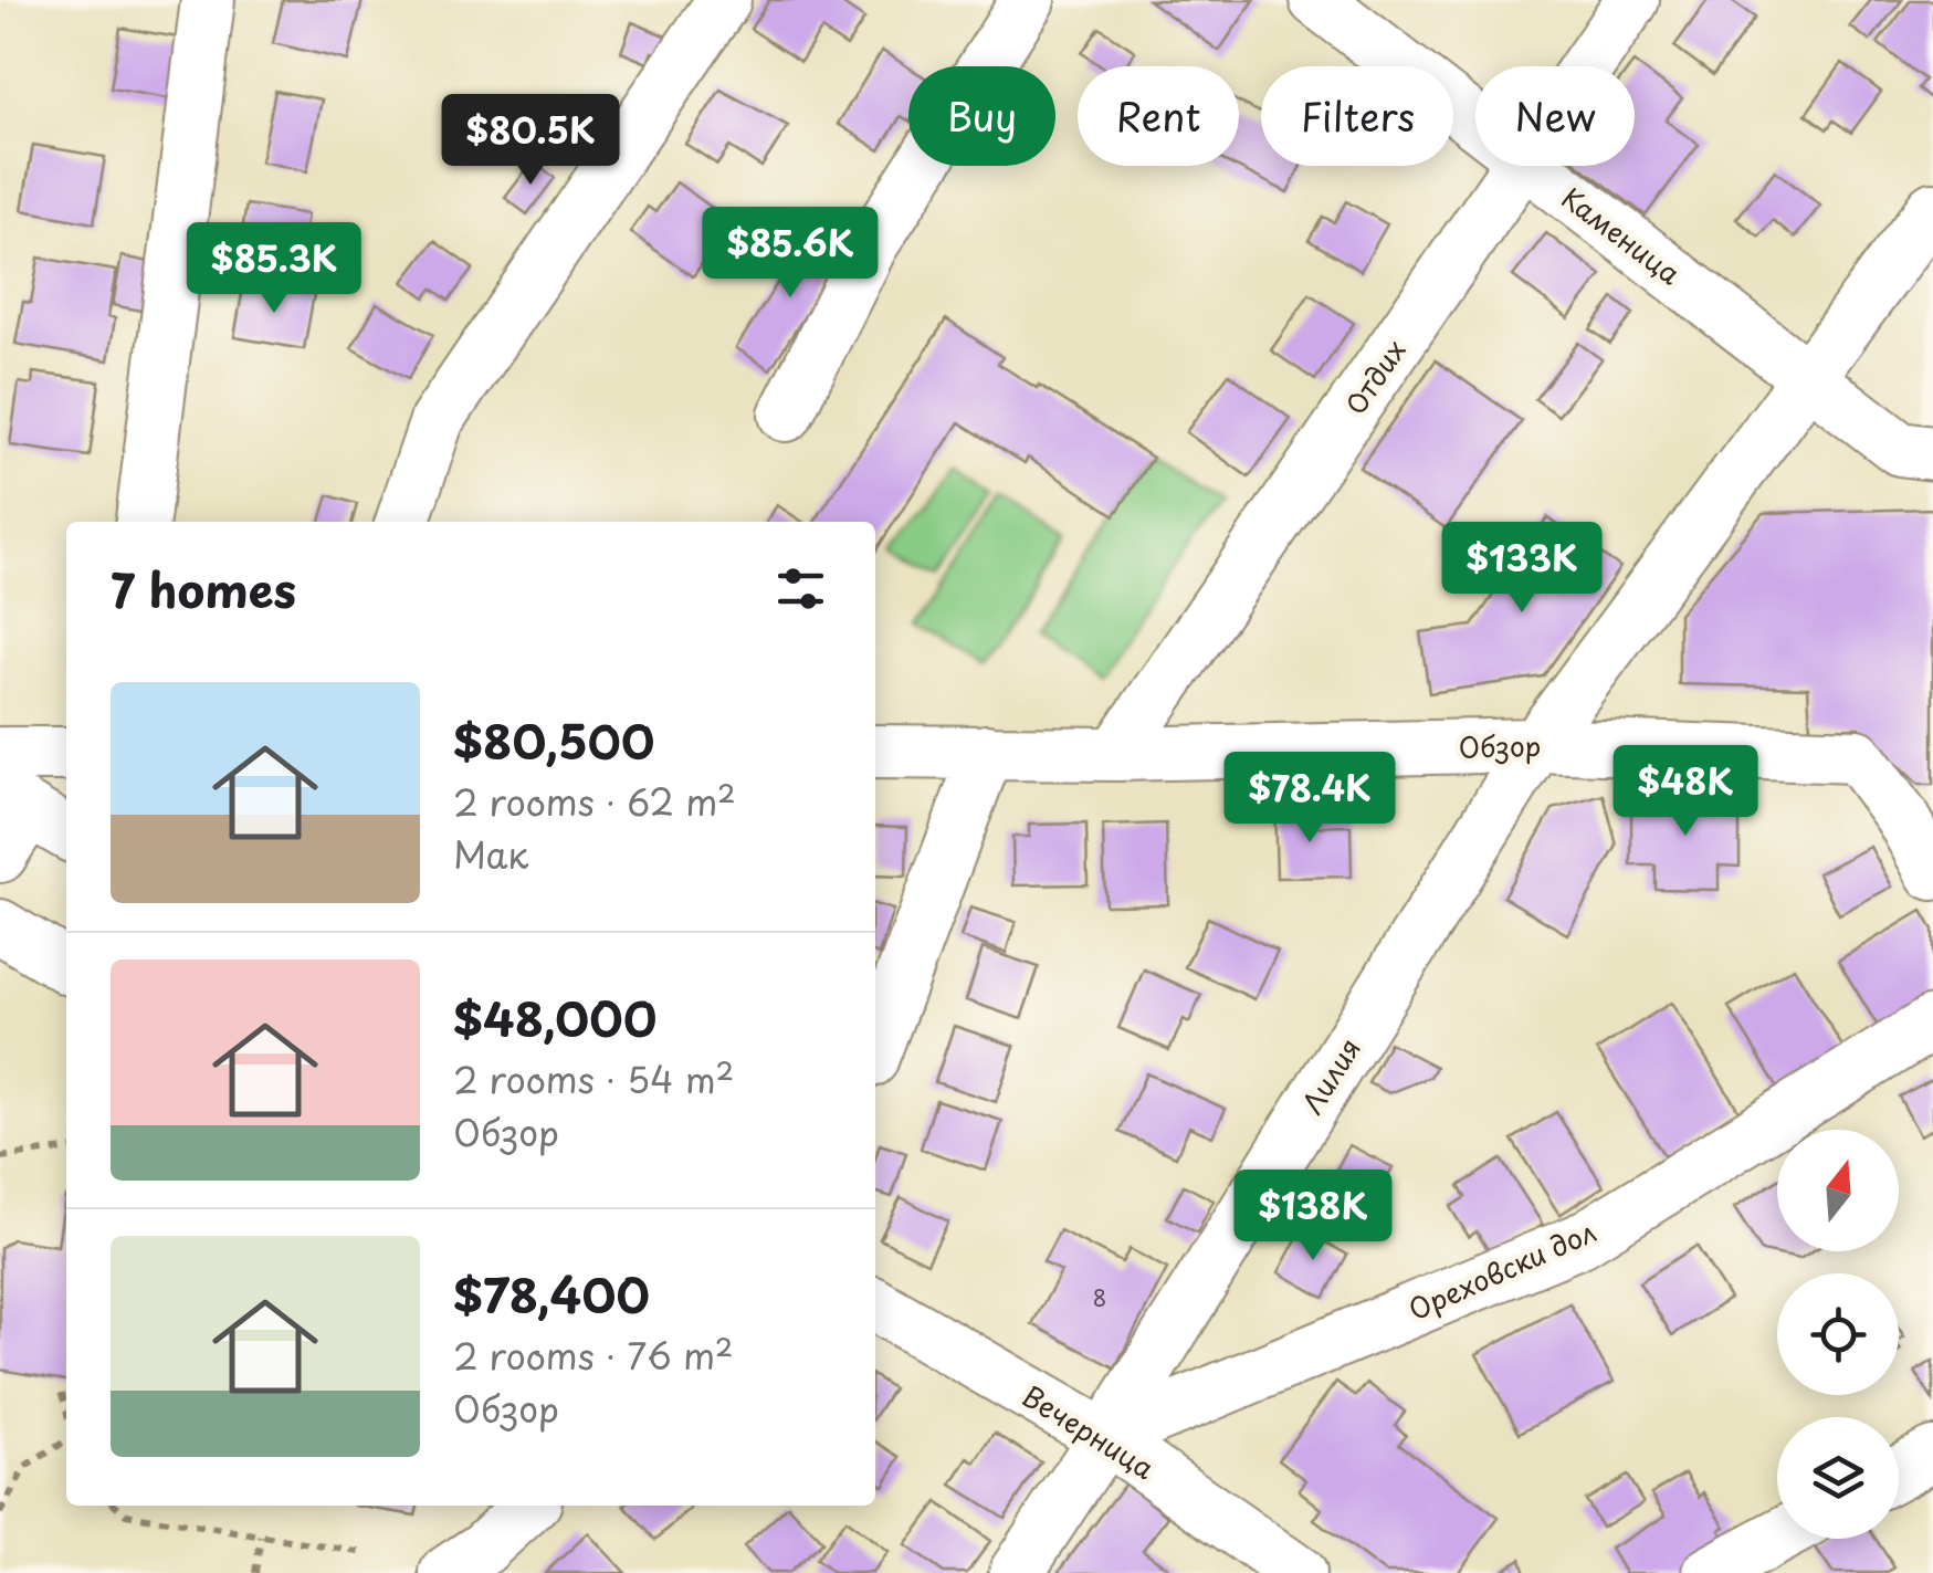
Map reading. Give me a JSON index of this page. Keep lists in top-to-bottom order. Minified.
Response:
{"streets":{"street":["Каменица","Отдих","Обзор","Лилия","Ореховски дол","Вечерница"]},"crossings":[["Каменица","Лилия"],["Отдих","Обзор"],["Обзор","Лилия"],["Лилия","Ореховски дол"],["Лилия","Вечерница"],["Ореховски дол","Вечерница"]],"house_numbers":["8"],"north":"top","page":{"chip":["Buy","Rent","Filters","New"],"price":["$80.5K","$85.6K","$85.3K","$133K","$48K","$78.4K","$138K"],"heading":"7 homes","list":[{"name":"$80,500","note":"2 rooms · 62 m² · Мак"},{"name":"$48,000","note":"2 rooms · 54 m² · Обзор"},{"name":"$78,400","note":"2 rooms · 76 m² · Обзор"}]}}
